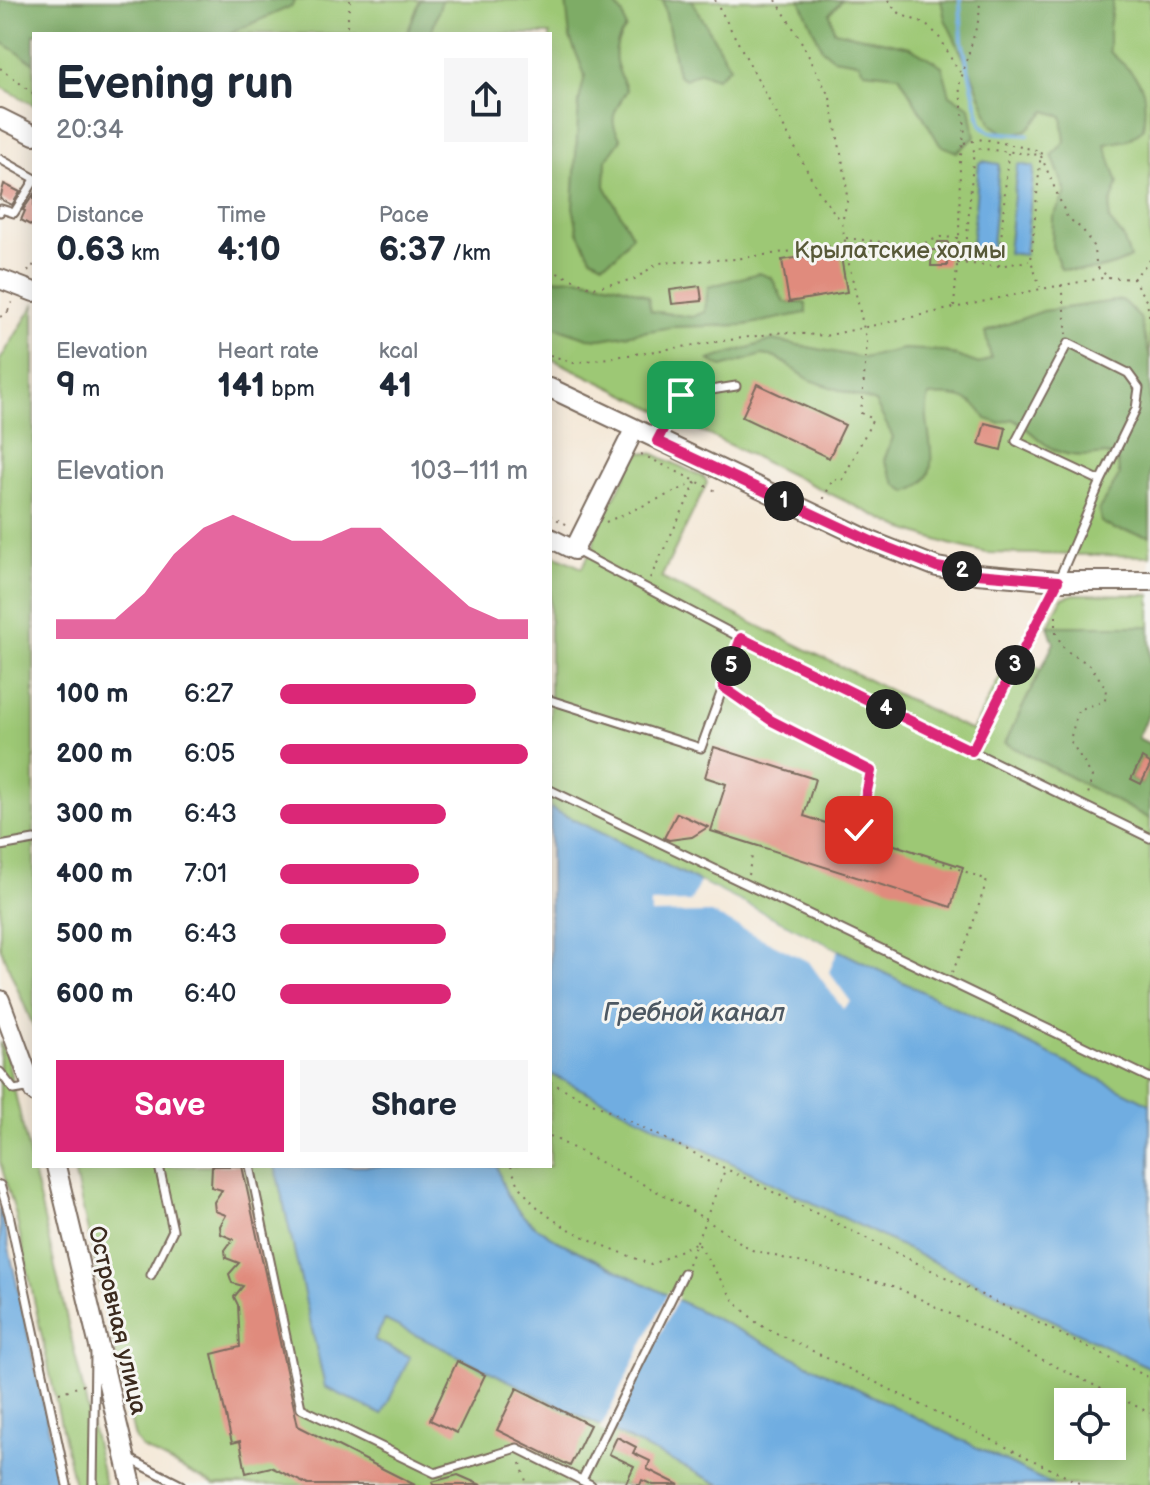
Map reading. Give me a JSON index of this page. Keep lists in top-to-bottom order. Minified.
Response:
{"streets":{"main road":["Островная улица"]},"water":["Гребной канал"],"parks":["Крылатские холмы"],"page":{"heading":["Evening run","20:34"],"stats":[["Distance","0.63 km"],["Time","4:10"],["Pace","6:37 /km"],["Elevation","9 m"],["Heart rate","141 bpm"],["kcal","41"]],"chart":["Elevation","103–111 m"],"pins":["1","2","3","5","4"],"list":[{"name":"100 m","note":"6:27"},{"name":"200 m","note":"6:05"},{"name":"300 m","note":"6:43"},{"name":"400 m","note":"7:01"},{"name":"500 m","note":"6:43"},{"name":"600 m","note":"6:40"}],"buttons":["Save","Share"]}}
